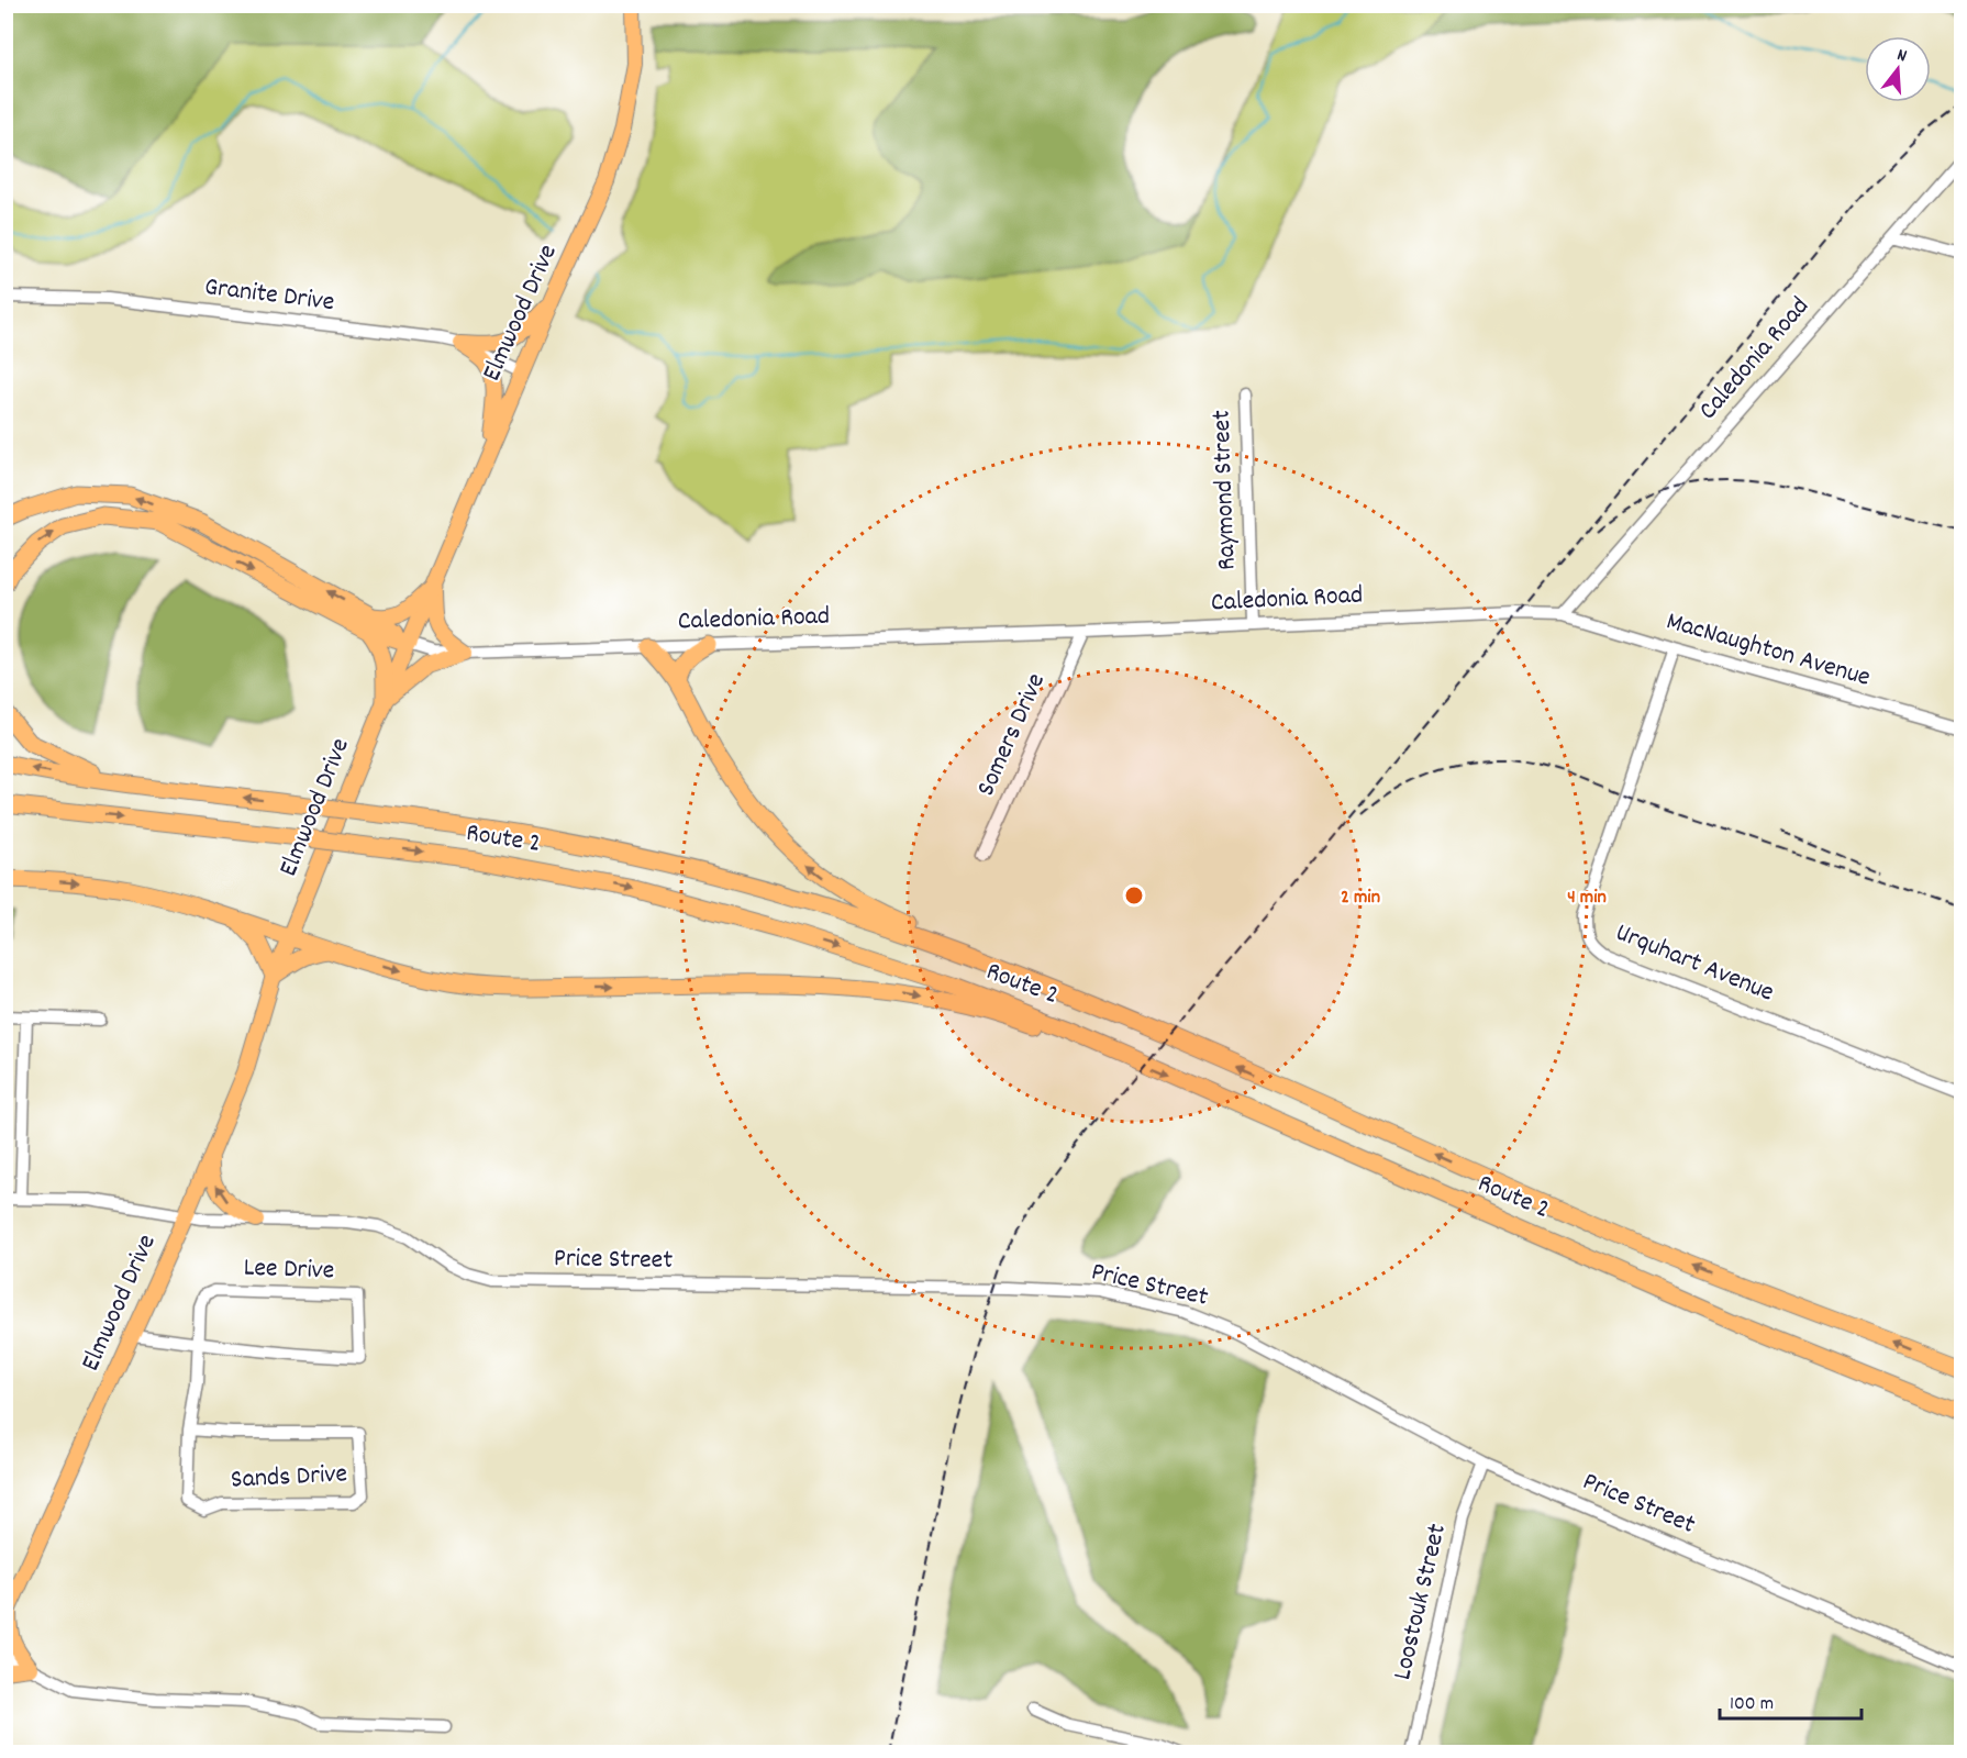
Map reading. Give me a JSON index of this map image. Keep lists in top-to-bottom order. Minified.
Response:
{"streets":{"highway":["Route 2"],"main road":["Elmwood Drive"],"street":["Granite Drive","Caledonia Road","Raymond Street","MacNaughton Avenue","Somers Drive","Urquhart Avenue","Price Street","Lee Drive","Sands Drive","Loostouk Street"]},"crossings":[["Granite Drive","Elmwood Drive"],["Elmwood Drive","Caledonia Road"],["Elmwood Drive","Price Street"],["Caledonia Road","Raymond Street"],["Caledonia Road","MacNaughton Avenue"],["Caledonia Road","Somers Drive"],["MacNaughton Avenue","Urquhart Avenue"],["Price Street","Loostouk Street"]],"scale_bar":"100 m","north":"top","rings":["2 min","4 min"]}
